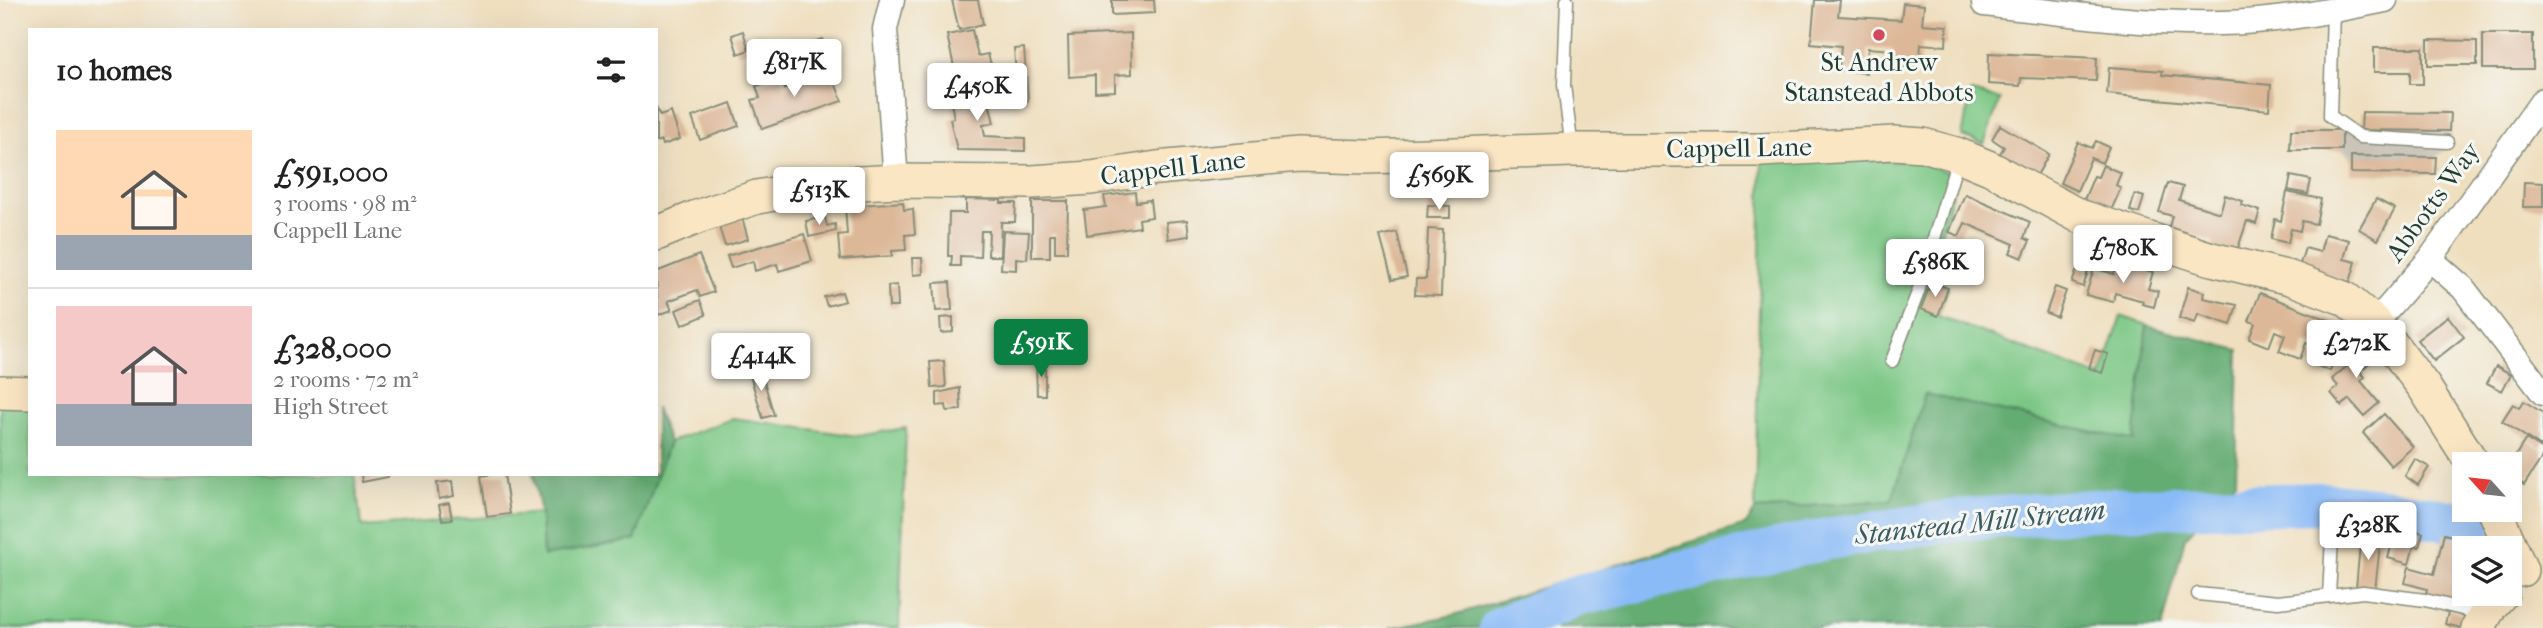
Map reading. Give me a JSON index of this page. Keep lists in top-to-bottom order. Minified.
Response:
{"streets":{"street":["Cappell Lane","Abbotts Way"]},"crossings":[["Cappell Lane","Abbotts Way"]],"water":["Stanstead Mill Stream"],"places":["St Andrew Stanstead Abbots"],"north":"top left","page":{"heading":"10 homes","price":["£817K","£450K","£569K","£513K","£780K","£586K","£591K","£272K","£414K","£328K"],"list":[{"name":"£591,000","note":"3 rooms · 98 m² · Cappell Lane"},{"name":"£328,000","note":"2 rooms · 72 m² · High Street"}]}}
